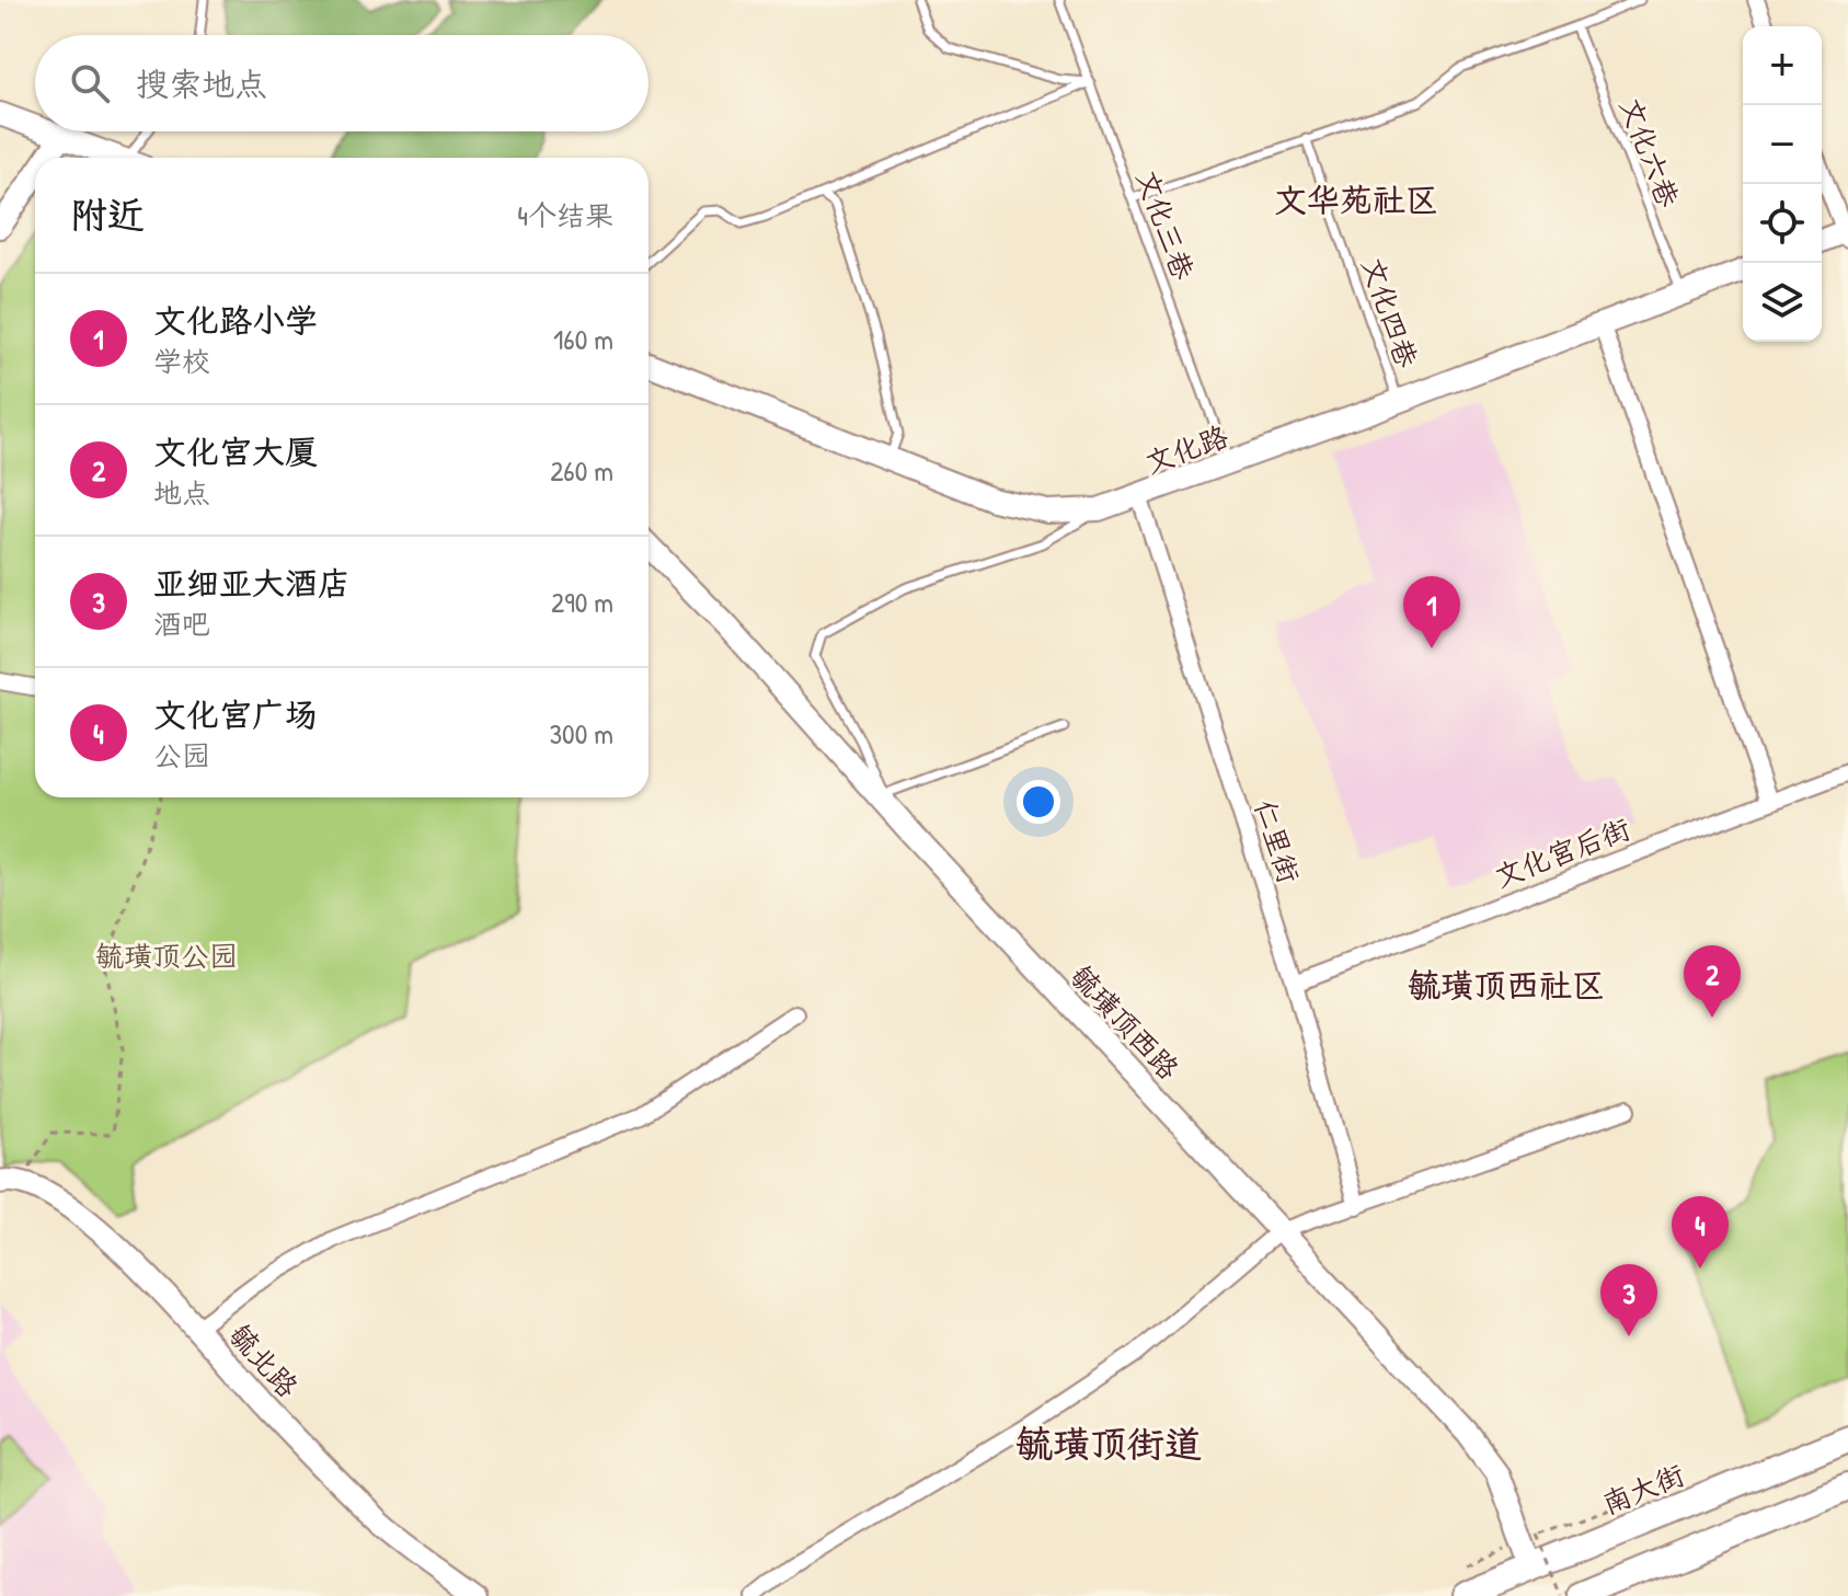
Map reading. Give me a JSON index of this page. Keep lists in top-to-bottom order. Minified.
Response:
{"streets":{"main road":["南大街"],"street":["文化路","仁里街","文化宫后街","毓璜顶西路","毓北路"],"lane":["文化六巷","文化三巷","文化四巷"]},"crossings":[["文化六巷","文化路"],["文化三巷","文化路"],["文化四巷","文化路"],["文化路","仁里街"],["仁里街","文化宫后街"],["毓璜顶西路","南大街"]],"districts":["文华苑社区","毓璜顶西社区","毓璜顶街道"],"parks":["毓璜顶公园"],"page":{"map_buttons":["+","−"],"search":"搜索地点","heading":["附近","4个结果"],"list":[{"mark":"1","name":"文化路小学","note":"学校","value":"160 m"},{"mark":"2","name":"文化宫大厦","note":"地点","value":"260 m"},{"mark":"3","name":"亚细亚大酒店","note":"酒吧","value":"290 m"},{"mark":"4","name":"文化宫广场","note":"公园","value":"300 m"}],"pins":["1","2","4","3"]}}
